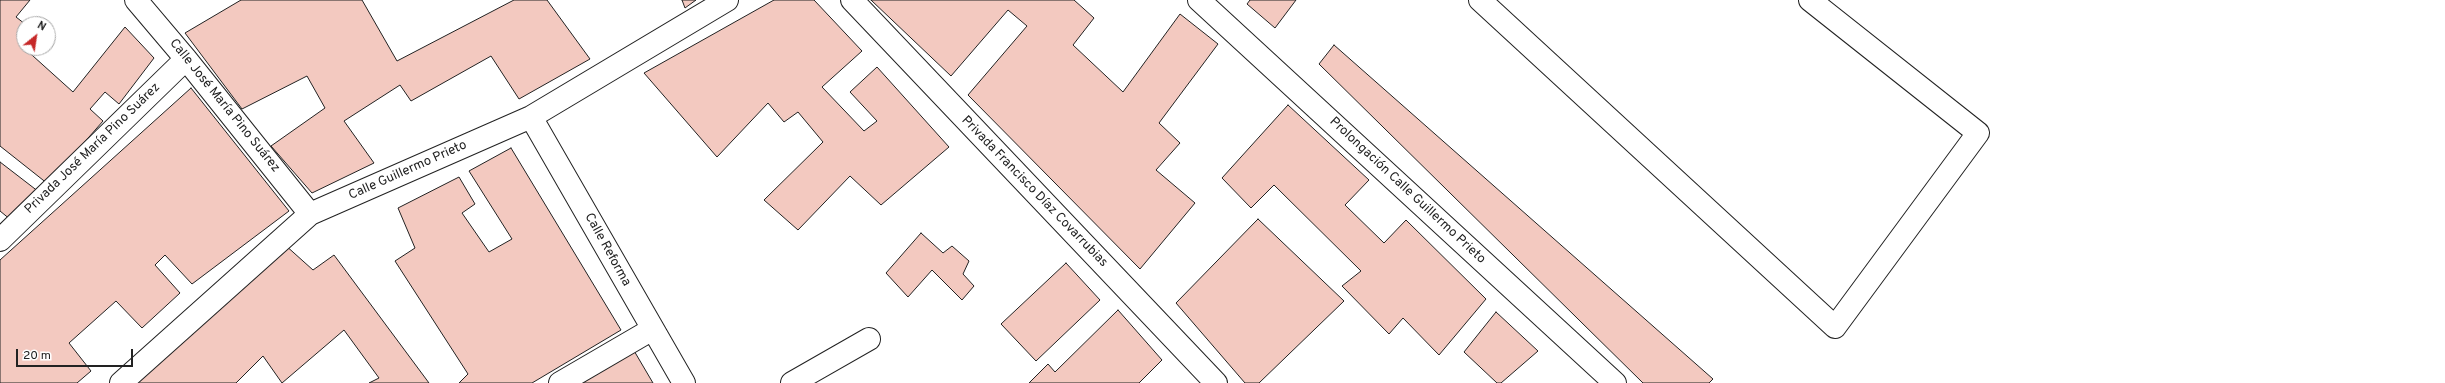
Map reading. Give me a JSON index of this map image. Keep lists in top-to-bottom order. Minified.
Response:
{"streets":{"street":["Calle José María Pino Suárez","Privada José María Pino Suárez","Calle Guillermo Prieto","Prolongación Calle Guillermo Prieto","Privada Francisco Díaz Covarrubias","Calle Reforma"]},"crossings":[["Calle José María Pino Suárez","Privada José María Pino Suárez"],["Calle José María Pino Suárez","Calle Guillermo Prieto"],["Calle Guillermo Prieto","Calle Reforma"]],"scale_bar":"20 m","north":"top right"}
